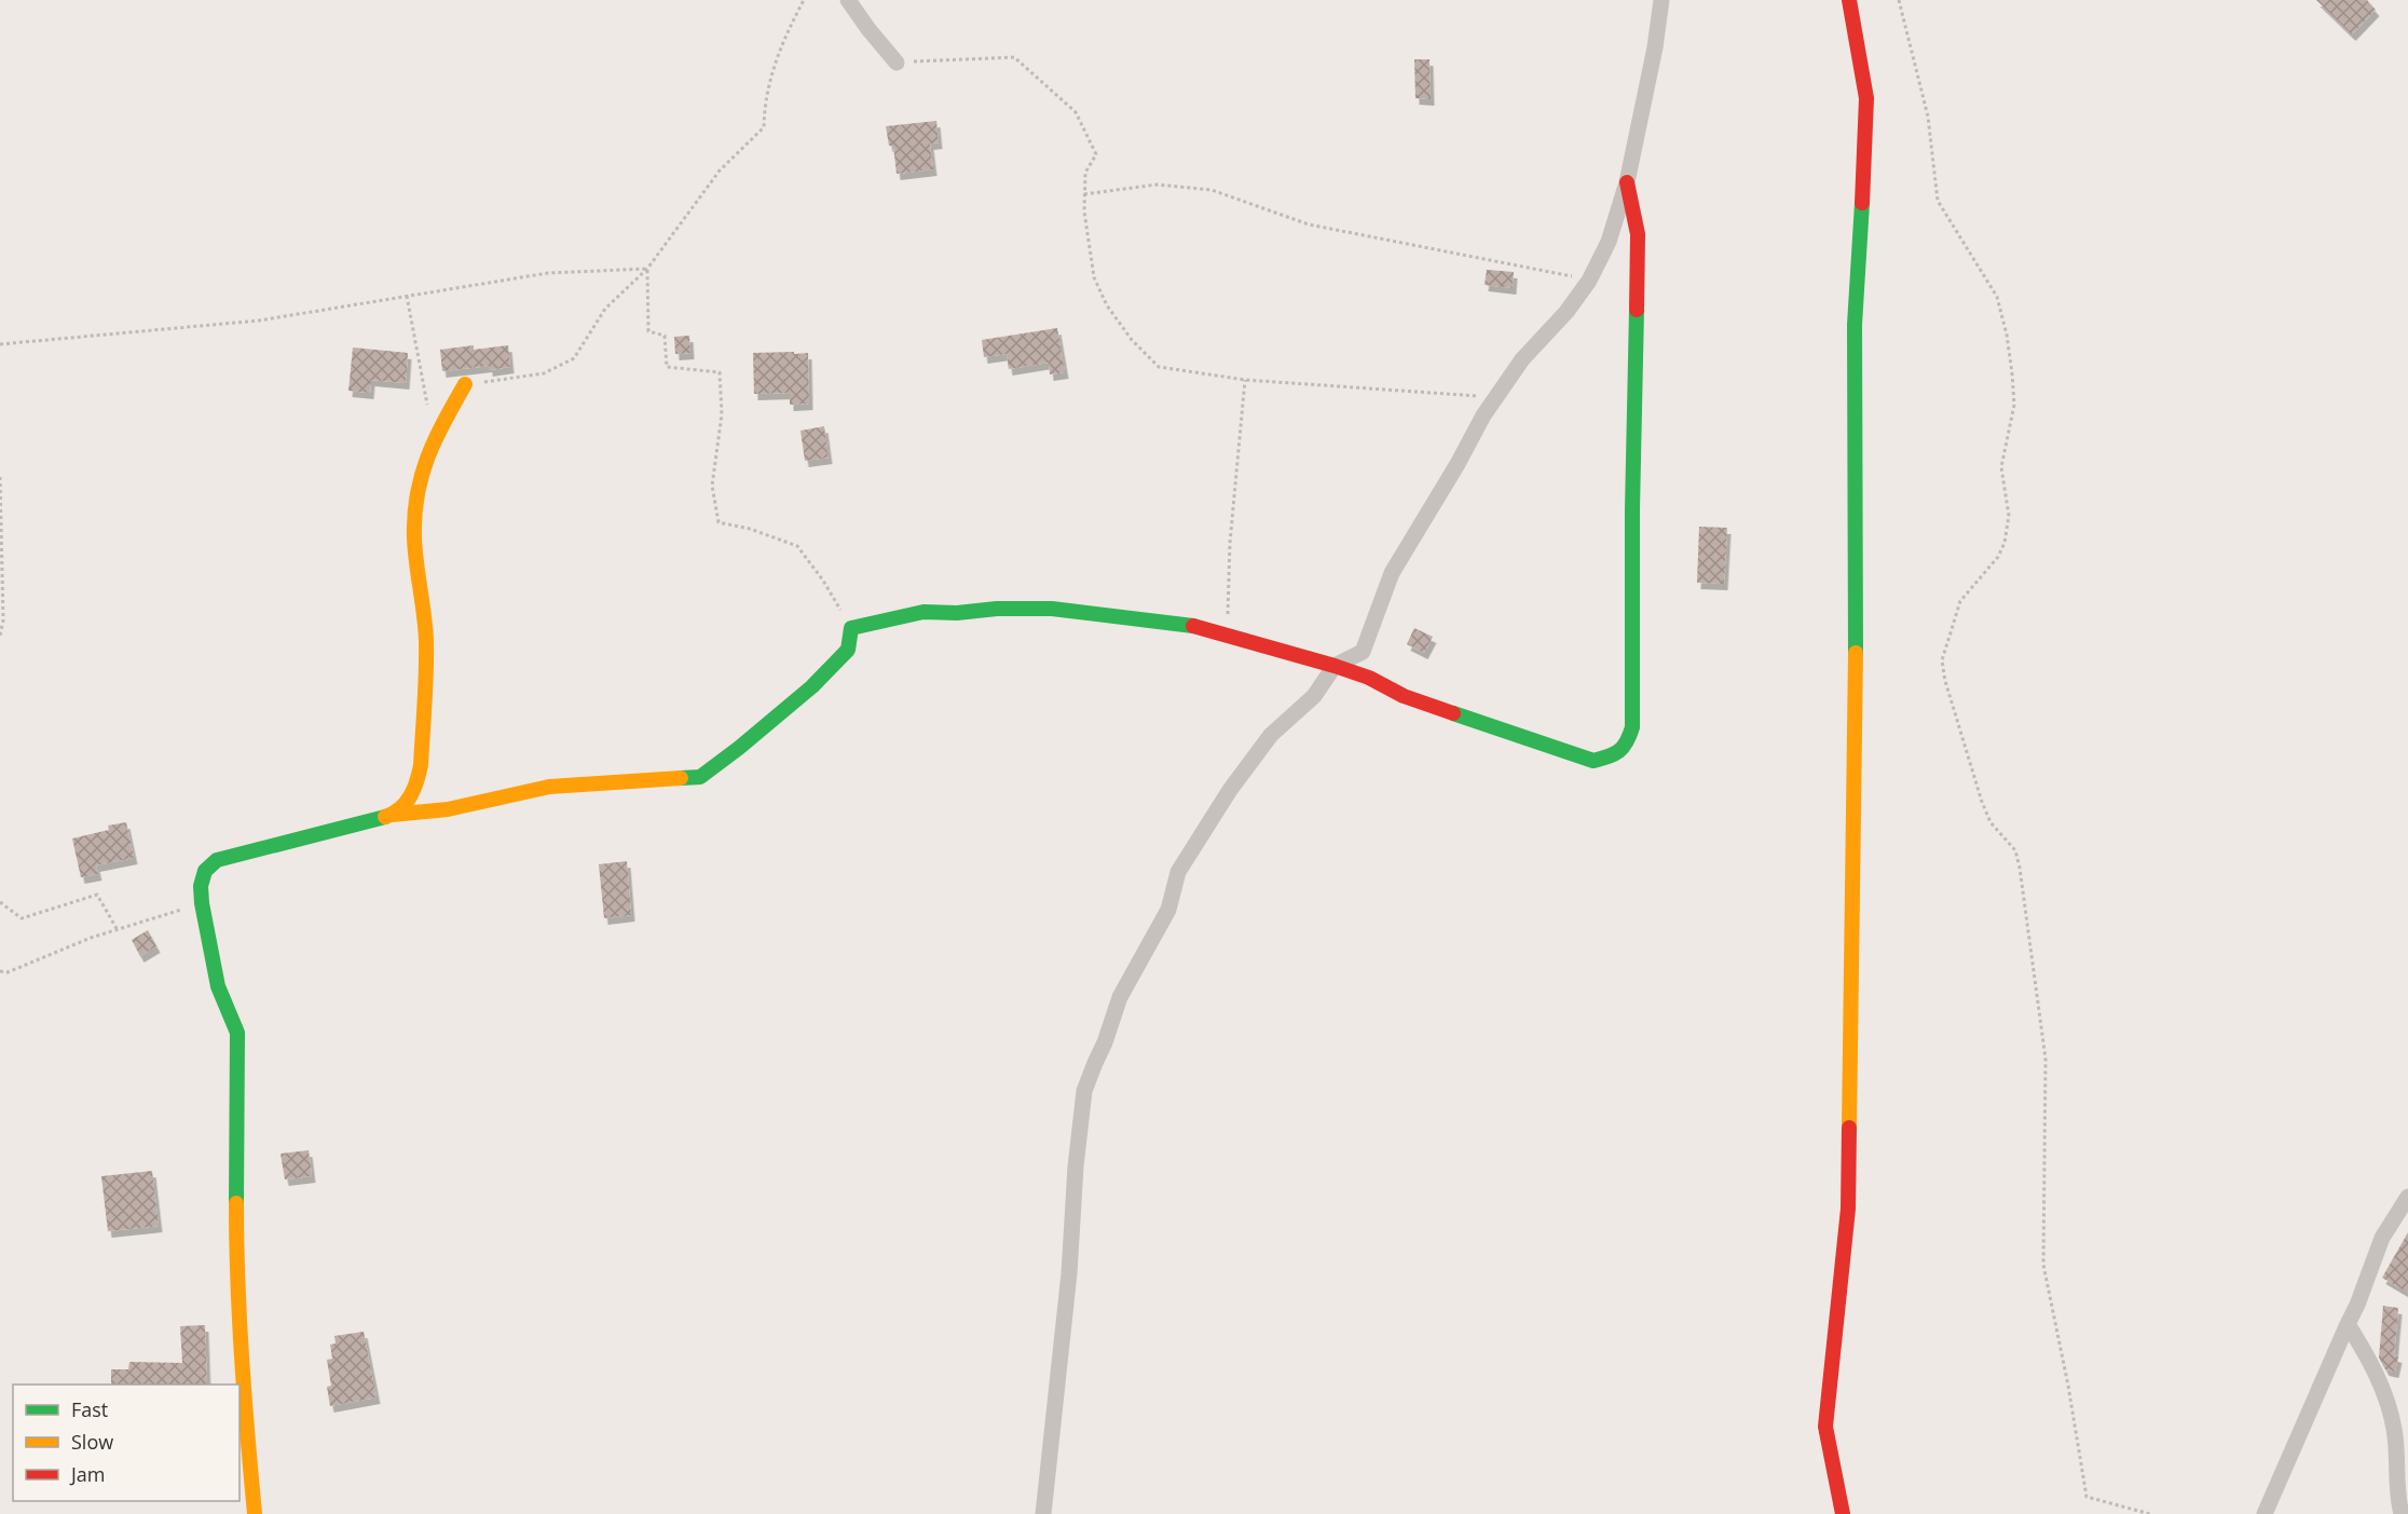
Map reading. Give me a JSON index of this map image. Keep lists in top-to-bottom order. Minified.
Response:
{"legend":["Fast","Slow","Jam"]}
